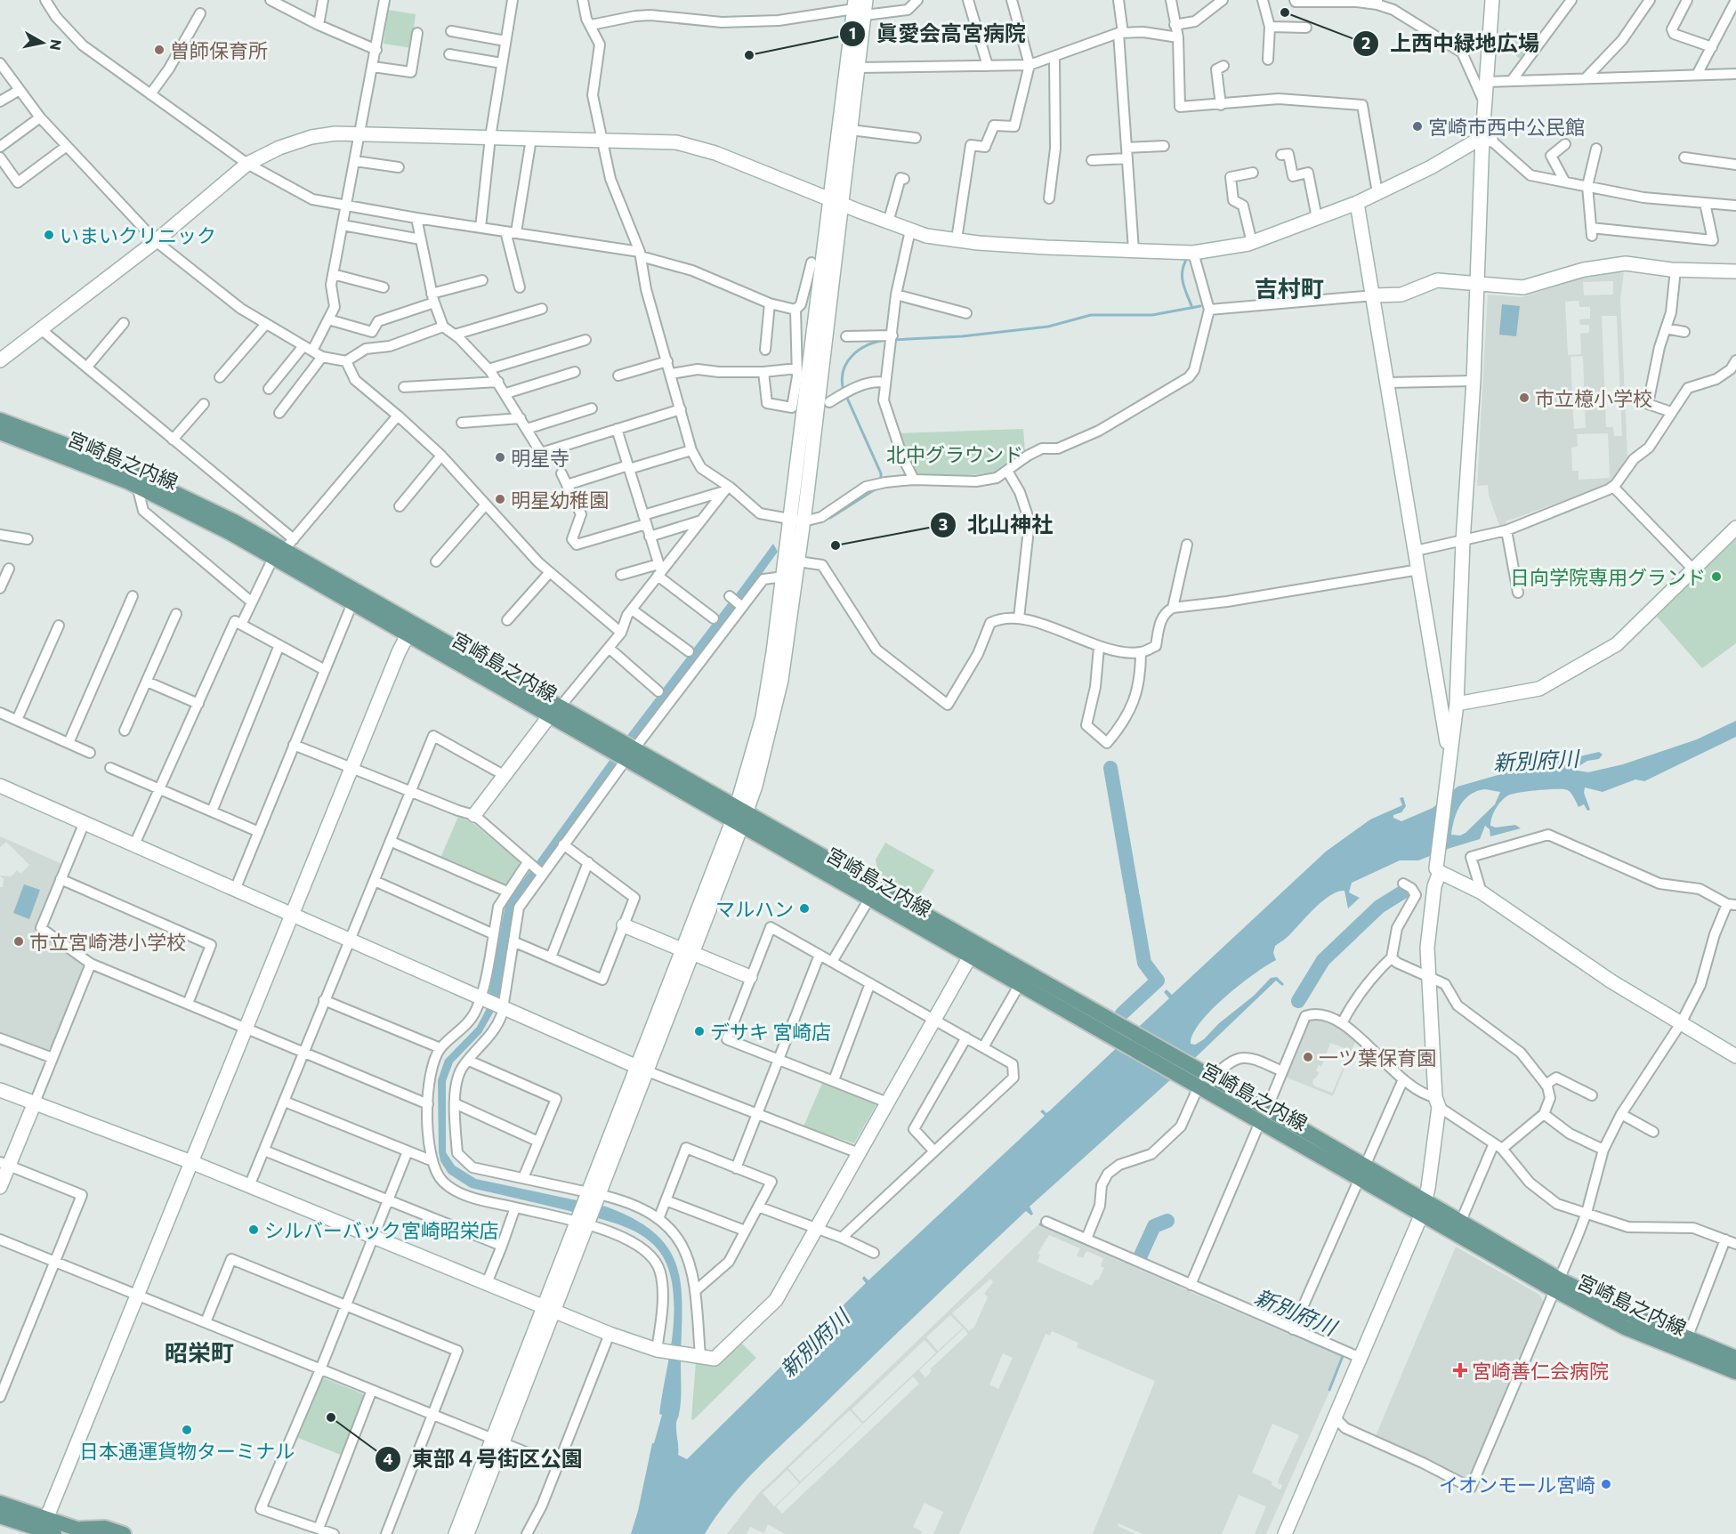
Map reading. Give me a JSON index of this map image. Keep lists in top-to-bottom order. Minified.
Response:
{"streets":{"main road":["宮崎島之内線"]},"districts":["吉村町","昭栄町"],"water":["新別府川"],"parks":["北中グラウンド"],"places":{"other":["上西中緑地広場","曽師保育所","眞愛会高宮病院","宮崎市西中公民館","いまいクリニック","市立檍小学校","明星寺","明星幼稚園","北山神社","日向学院専用グランド","マルハン","市立宮崎港小学校","デサキ 宮崎店","一ツ葉保育園","シルバーバック宮崎昭栄店","東部４号街区公園","日本通運貨物ターミナル","イオンモール宮崎"],"health":["宮崎善仁会病院"]},"north":"right"}
